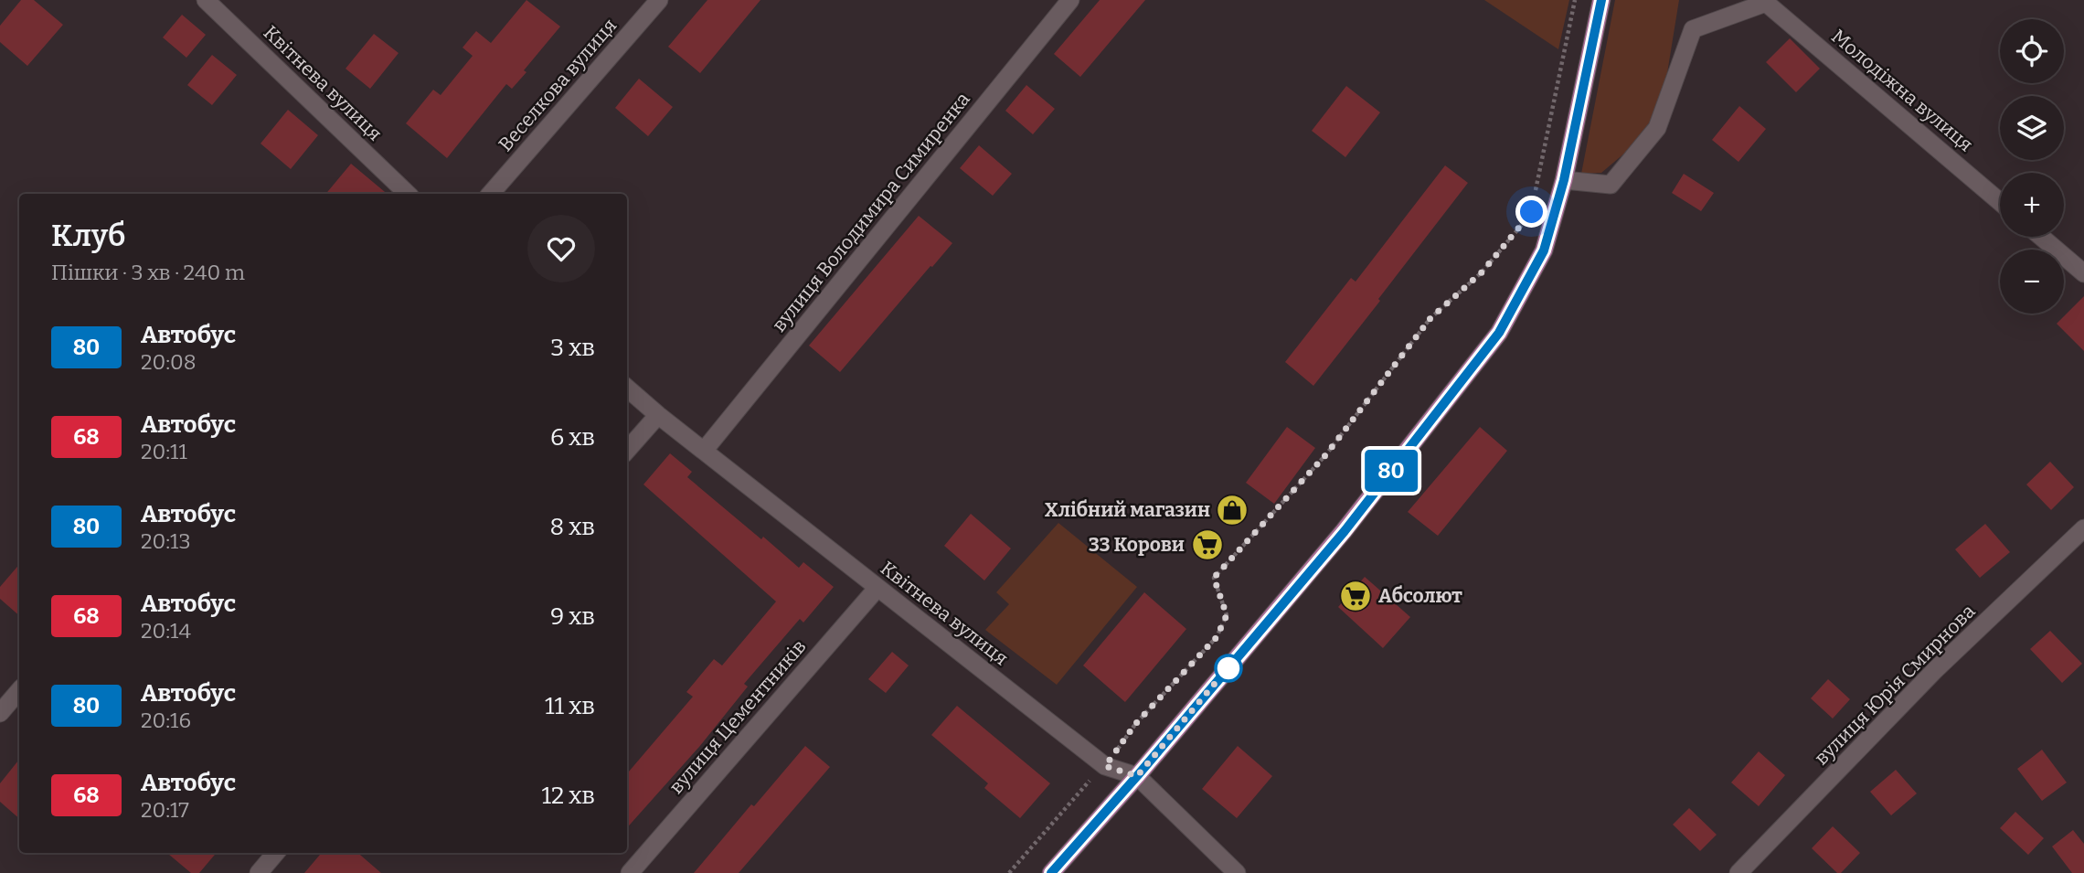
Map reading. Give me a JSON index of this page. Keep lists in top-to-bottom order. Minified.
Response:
{"streets":{"street":["Квітнева вулиця","Веселкова вулиця","Молодіжна вулиця","вулиця Володимира Симиренка","вулиця Юрія Смирнова","вулиця Цементників"]},"crossings":[["Квітнева вулиця","вулиця Володимира Симиренка"],["Квітнева вулиця","вулиця Цементників"]],"places":{"shop":["Хлібний магазин"],"supermarket":["33 Корови","Абсолют"]},"lines":["bus line 80"],"page":{"on_map":"80","map_buttons":["+","−"],"heading":["Клуб","Пішки · 3 хв · 240 m"],"list":[{"mark":"80","name":"Автобус","note":"20:08","value":"3 хв"},{"mark":"68","name":"Автобус","note":"20:11","value":"6 хв"},{"mark":"80","name":"Автобус","note":"20:13","value":"8 хв"},{"mark":"68","name":"Автобус","note":"20:14","value":"9 хв"},{"mark":"80","name":"Автобус","note":"20:16","value":"11 хв"},{"mark":"68","name":"Автобус","note":"20:17","value":"12 хв"}]}}
